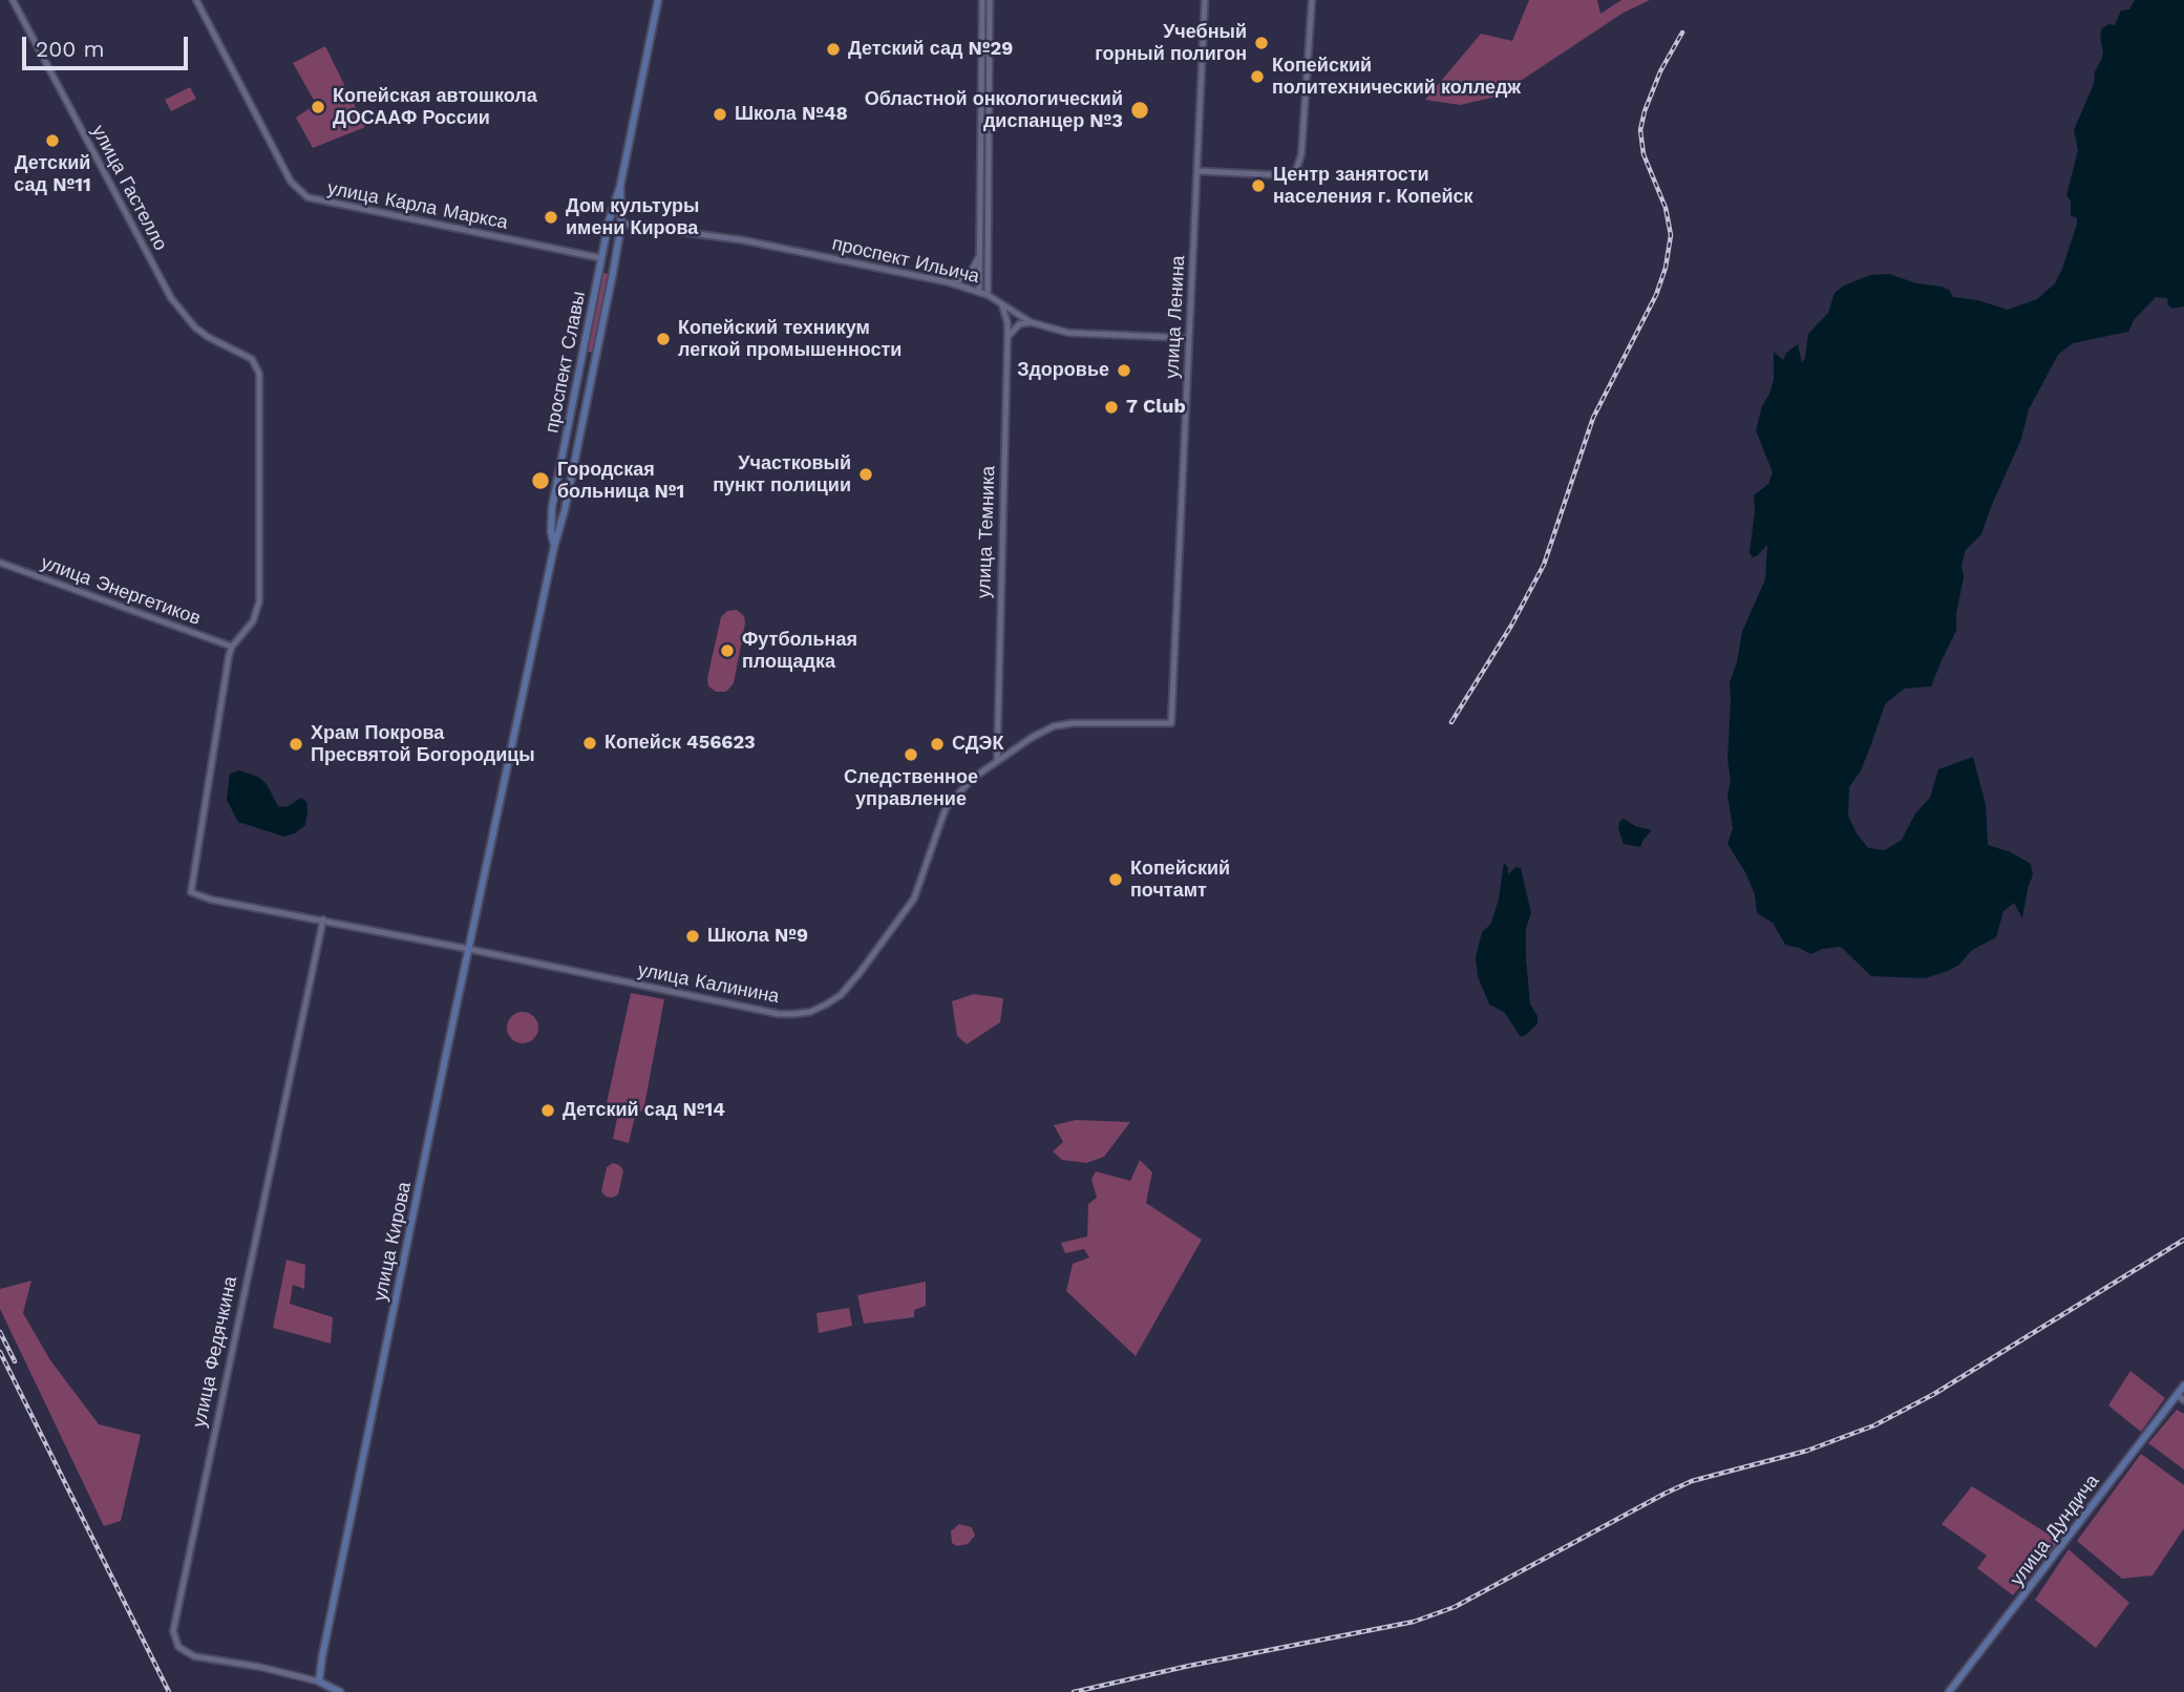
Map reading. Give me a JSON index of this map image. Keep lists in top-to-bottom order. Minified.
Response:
{"streets":{"main road":["улица Карла Маркса","проспект Ильича","проспект Славы","улица Кирова","улица Дундича"],"street":["улица Гастелло","улица Ленина","улица Темника","улица Энергетиков","улица Калинина","улица Федячкина"]},"crossings":[["улица Гастелло","улица Энергетиков"],["улица Гастелло","улица Калинина"],["улица Карла Маркса","проспект Славы"],["проспект Ильича","улица Ленина"],["проспект Ильича","проспект Славы"],["проспект Ильича","улица Темника"],["улица Ленина","улица Калинина"],["проспект Славы","улица Кирова"],["улица Темника","улица Калинина"],["улица Энергетиков","улица Калинина"],["улица Калинина","улица Кирова"],["улица Калинина","улица Федячкина"],["улица Кирова","улица Федячкина"]],"places":["Учебный горный полигон","Детский сад №29","Копейский политехнический колледж","Копейская автошкола ДОСААФ России","Областной онкологический диспанцер №3","Школа №48","Детский сад №11","Центр занятости населения г. Копейск","Дом культуры имени Кирова","Копейский техникум легкой промышенности","Здоровье","7 Club","Участковый пункт полиции","Городская больница №1","Футбольная площадка","Копейск 456623","Храм Покрова Пресвятой Богородицы","СДЭК","Следственное управление","Копейский почтамт","Школа №9","Детский сад №14"],"scale_bar":"200 m"}
